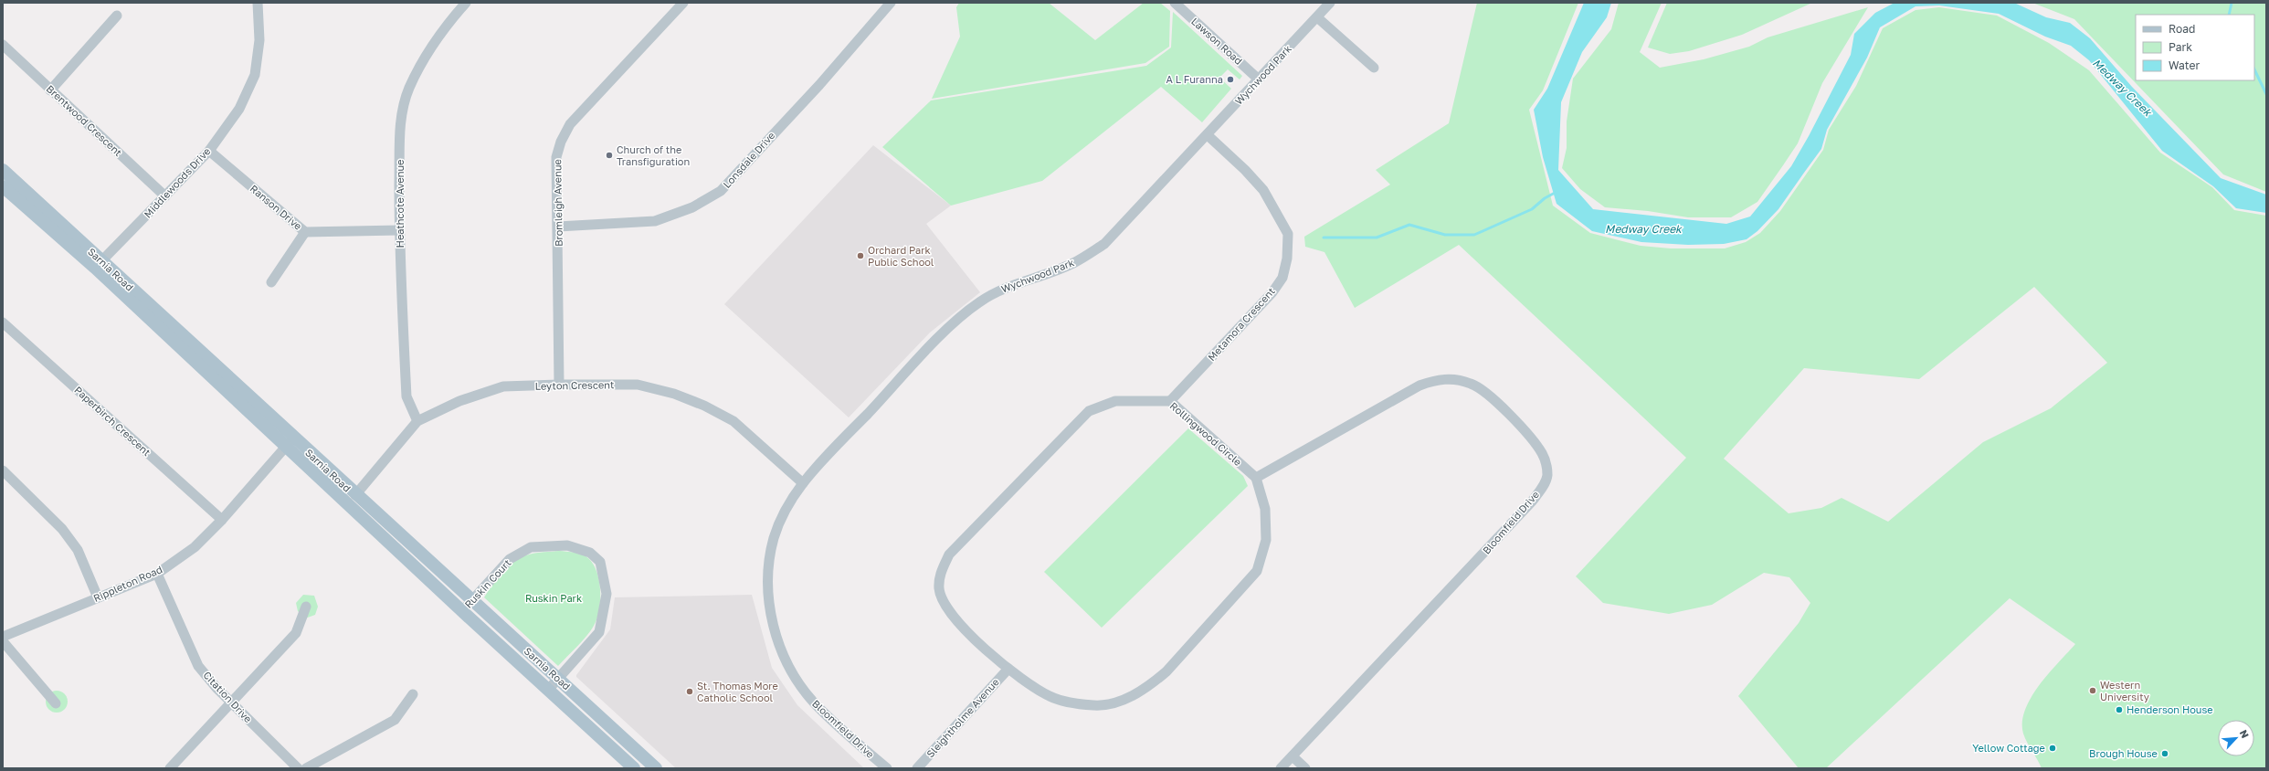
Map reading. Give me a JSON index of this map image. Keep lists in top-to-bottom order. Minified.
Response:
{"streets":{"main road":["Sarnia Road"],"street":["Lawson Road","Wychwood Park","Brentwood Crescent","Lonsdale Drive","Middlewoods Drive","Bromleigh Avenue","Heathcote Avenue","Ranson Drive","Metamora Crescent","Leyton Crescent","Paperbirch Crescent","Rollingwood Circle","Bloomfield Drive","Rippleton Road","Ruskin Court","Citation Drive","Sleightholme Avenue"]},"crossings":[["Lawson Road","Wychwood Park"],["Wychwood Park","Metamora Crescent"],["Wychwood Park","Leyton Crescent"],["Wychwood Park","Bloomfield Drive"],["Brentwood Crescent","Middlewoods Drive"],["Lonsdale Drive","Bromleigh Avenue"],["Middlewoods Drive","Ranson Drive"],["Middlewoods Drive","Sarnia Road"],["Bromleigh Avenue","Leyton Crescent"],["Heathcote Avenue","Ranson Drive"],["Heathcote Avenue","Leyton Crescent"],["Sarnia Road","Leyton Crescent"],["Sarnia Road","Rippleton Road"],["Sarnia Road","Ruskin Court"],["Metamora Crescent","Rollingwood Circle"],["Leyton Crescent","Bloomfield Drive"],["Paperbirch Crescent","Rippleton Road"],["Rollingwood Circle","Bloomfield Drive"],["Rollingwood Circle","Sleightholme Avenue"],["Rippleton Road","Citation Drive"]],"water":["Medway Creek"],"parks":["Ruskin Park"],"places":["A L Furanna","Church of the Transfiguration","Orchard Park Public School","Western University","St. Thomas More Catholic School","Henderson House","Yellow Cottage","Brough House"],"legend":["Road","Park","Water"],"north":"top right"}
